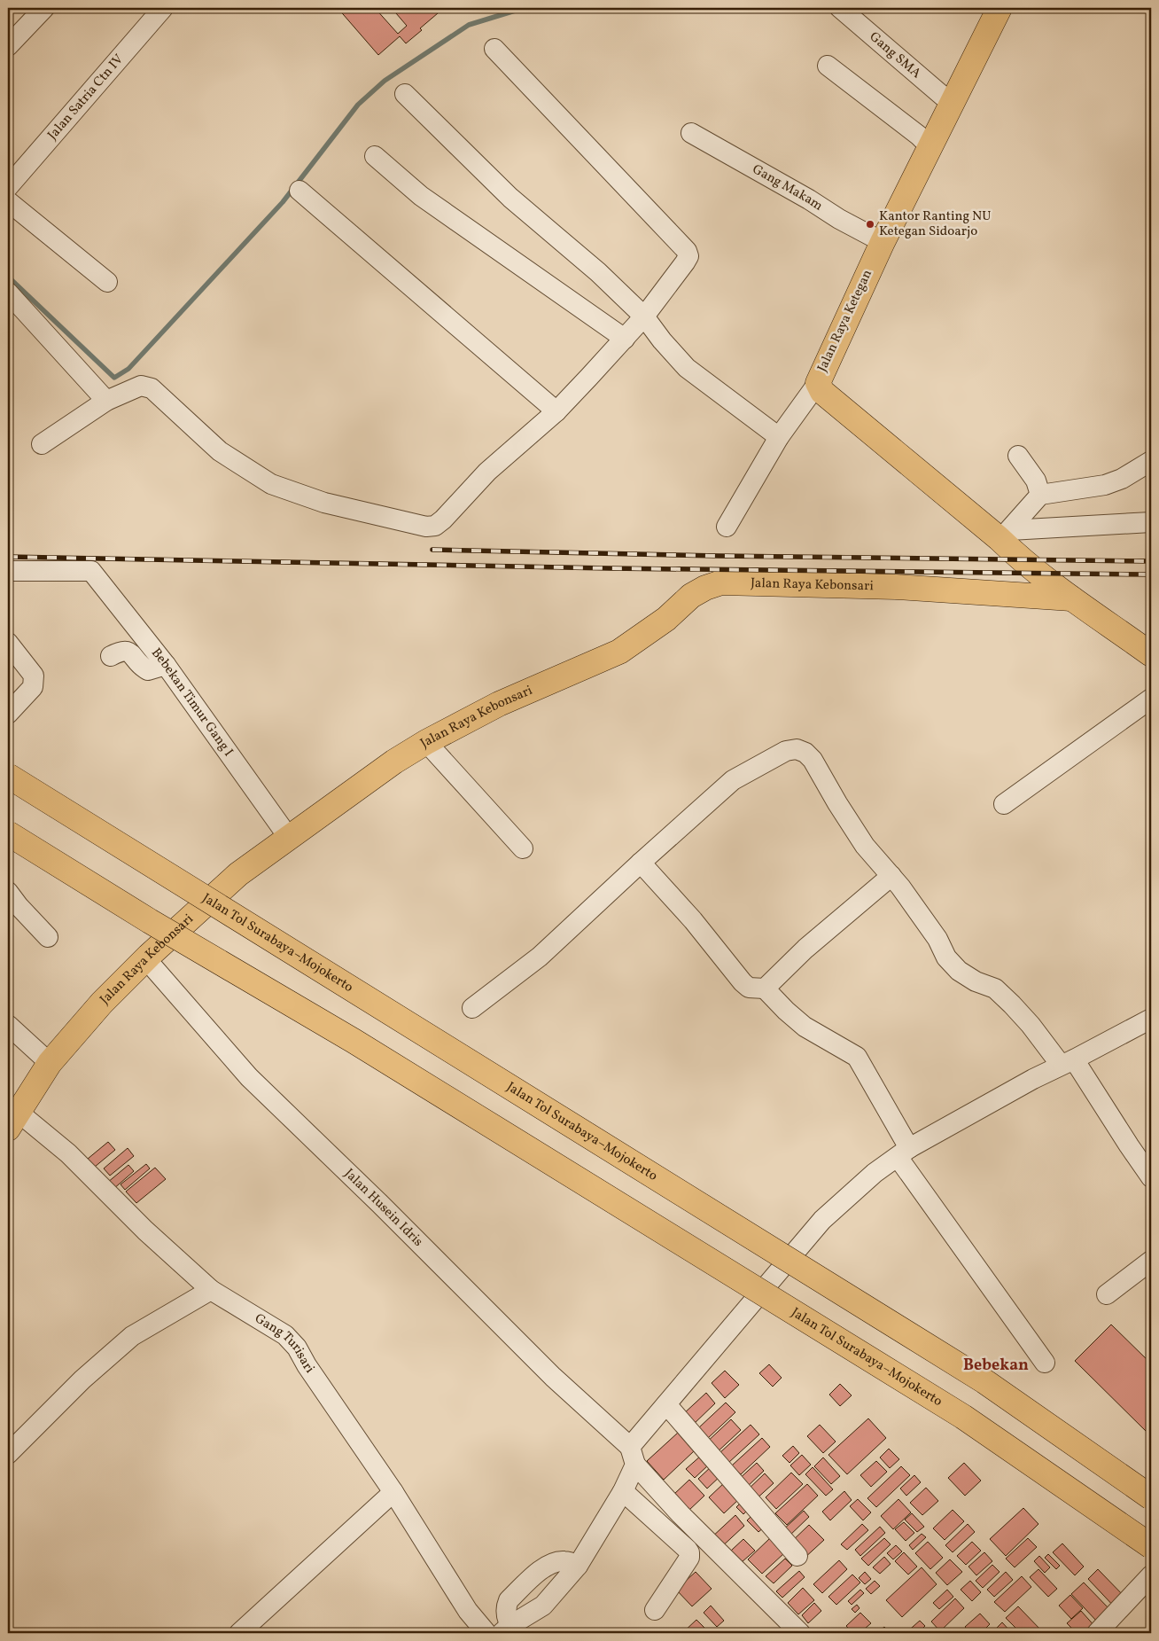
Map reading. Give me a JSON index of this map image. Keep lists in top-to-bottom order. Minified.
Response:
{"streets":{"main road":["Jalan Raya Ketegan","Jalan Raya Kebonsari","Jalan Tol Surabaya–Mojokerto"],"street":["Gang SMA","Jalan Satria Ctn IV","Gang Makam","Bebekan Timur Gang I","Jalan Husein Idris","Gang Turisari"]},"crossings":[["Gang SMA","Jalan Raya Ketegan"],["Gang Makam","Jalan Raya Ketegan"],["Jalan Raya Ketegan","Jalan Raya Kebonsari"],["Jalan Raya Kebonsari","Bebekan Timur Gang I"],["Jalan Raya Kebonsari","Jalan Husein Idris"],["Jalan Raya Kebonsari","Gang Turisari"]],"districts":["Bebekan"],"places":["Kantor Ranting NU Ketegan Sidoarjo"]}
